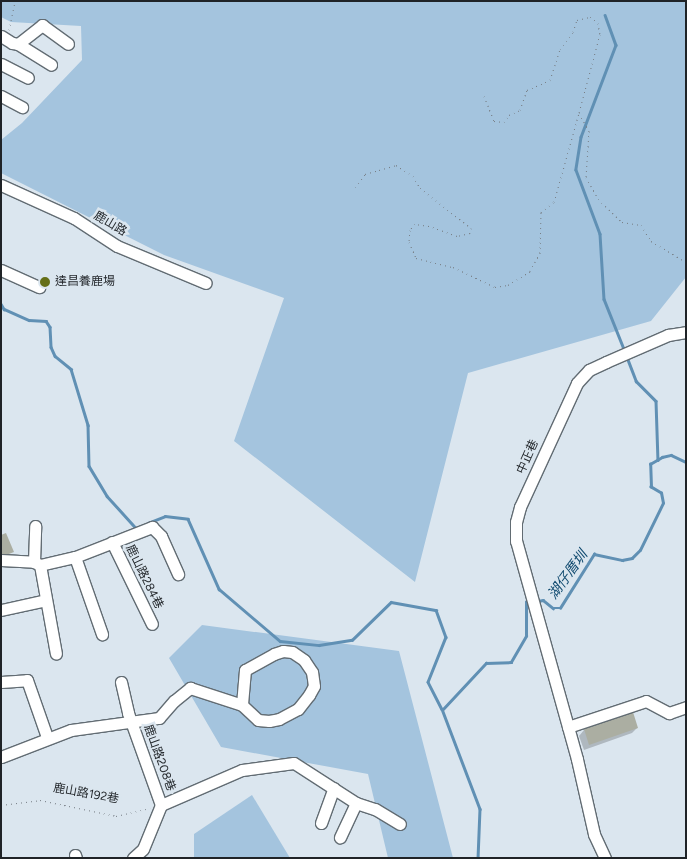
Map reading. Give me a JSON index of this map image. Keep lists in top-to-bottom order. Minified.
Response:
{"streets":{"street":["鹿山路","中正巷","鹿山路284巷","鹿山路208巷"],"path":["鹿山路192巷"]},"crossings":[["鹿山路208巷","鹿山路192巷"]],"water":["湖仔厝圳"],"places":["達昌養鹿場"]}
